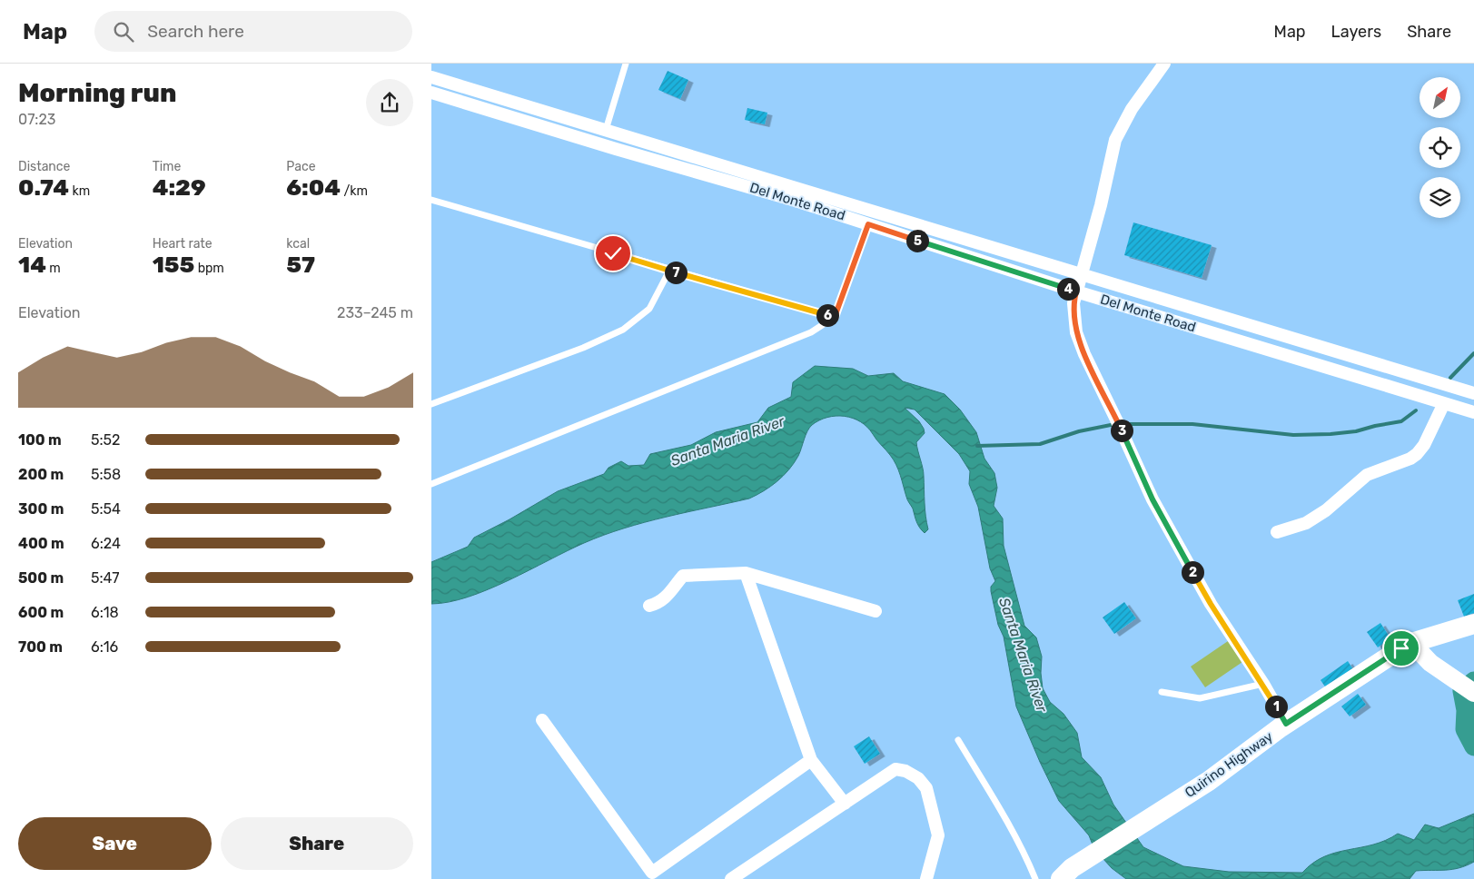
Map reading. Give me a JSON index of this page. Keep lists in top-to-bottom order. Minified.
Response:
{"streets":{"main road":["Quirino Highway"],"street":["Del Monte Road"]},"water":["Santa Maria River"],"north":"top right","page":{"header":"Map","search":"Search here","nav":["Map","Layers","Share"],"heading":["Morning run","07:23"],"stats":[["Distance","0.74 km"],["Time","4:29"],["Pace","6:04 /km"],["Elevation","14 m"],["Heart rate","155 bpm"],["kcal","57"]],"pins":["5","7","4","6","3","2","1"],"chart":["Elevation","233–245 m"],"list":[{"name":"100 m","note":"5:52"},{"name":"200 m","note":"5:58"},{"name":"300 m","note":"5:54"},{"name":"400 m","note":"6:24"},{"name":"500 m","note":"5:47"},{"name":"600 m","note":"6:18"},{"name":"700 m","note":"6:16"}],"buttons":["Save","Share"]}}
